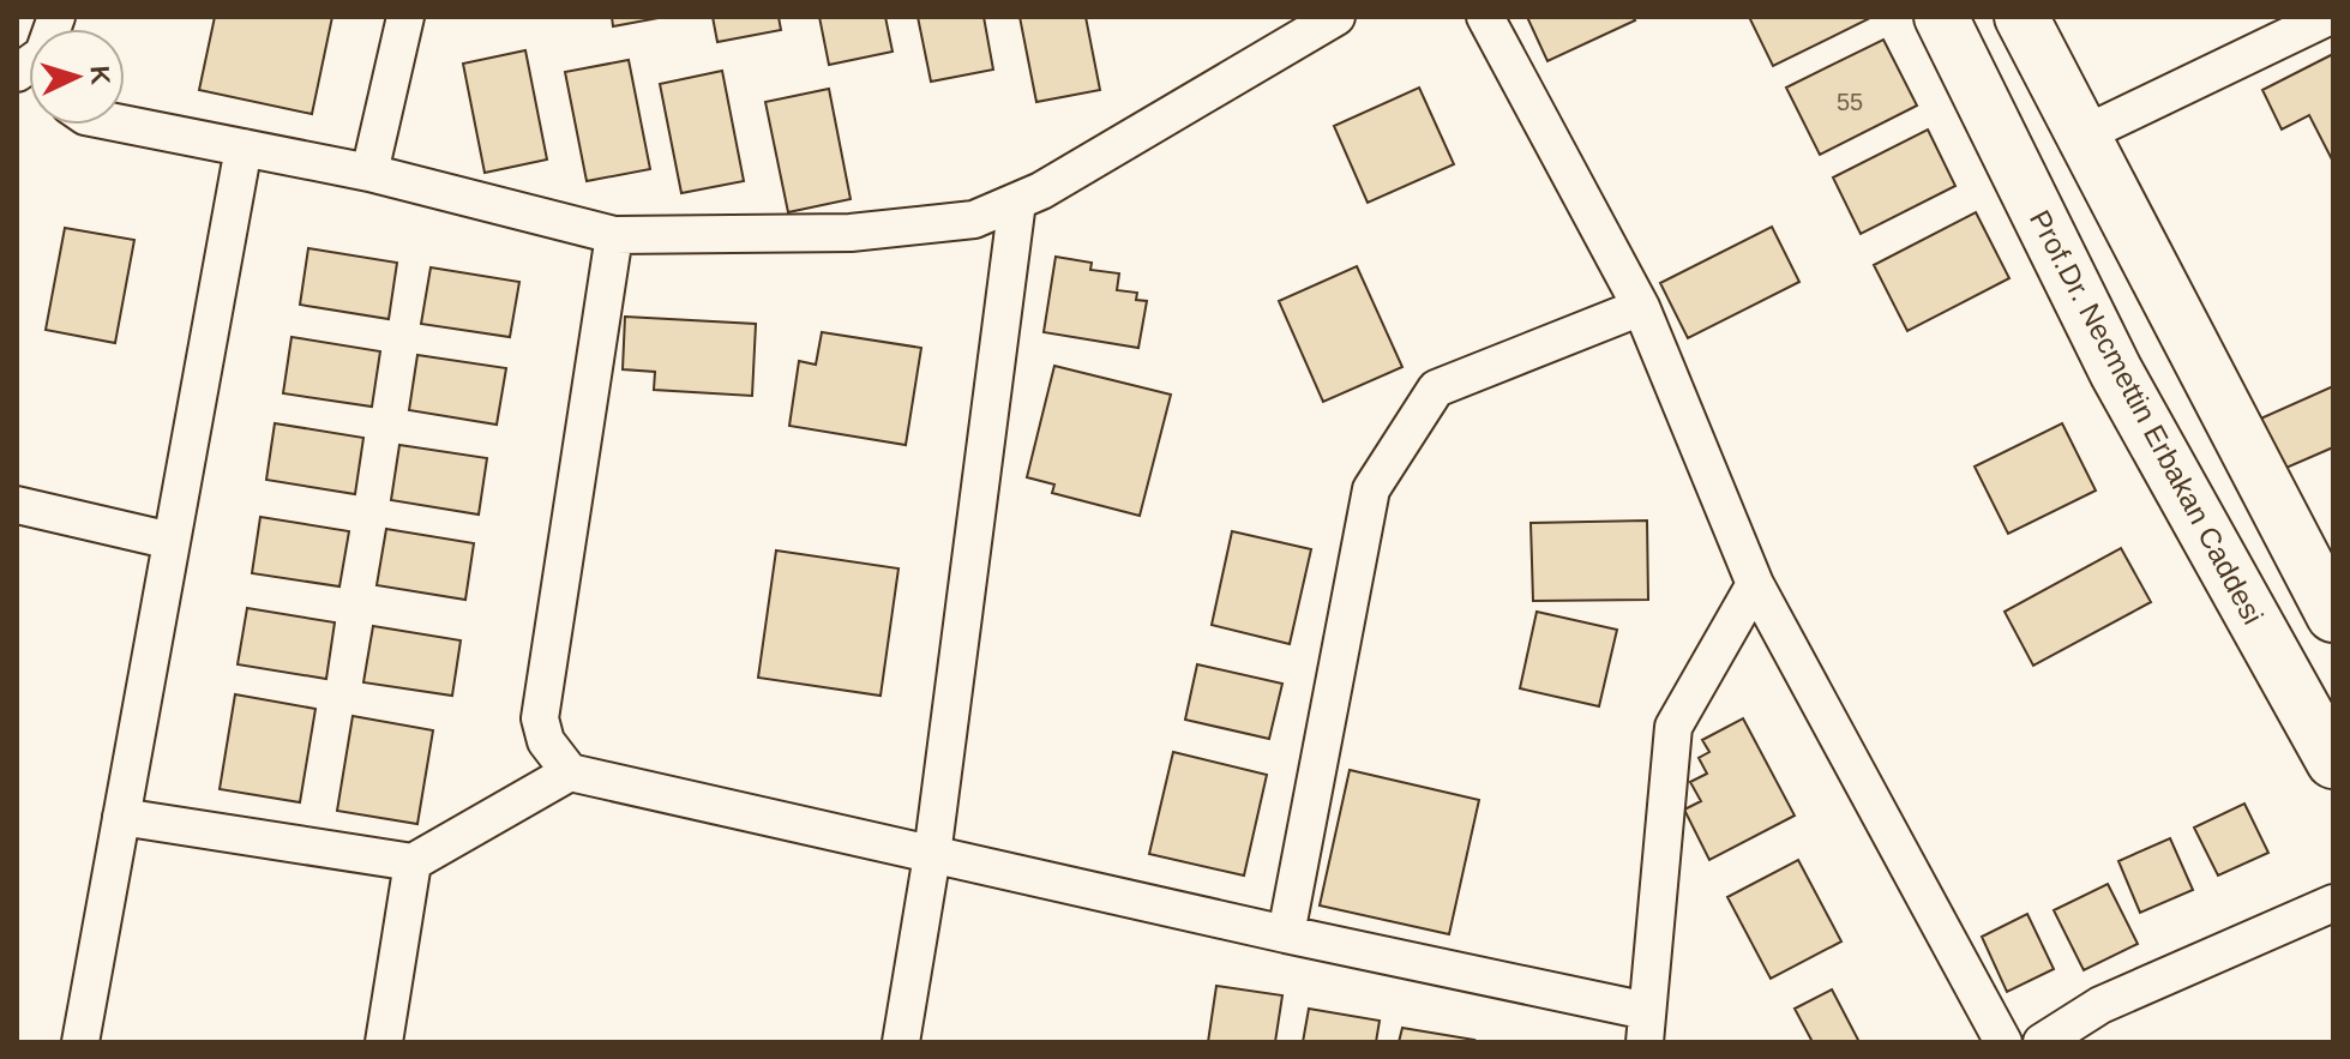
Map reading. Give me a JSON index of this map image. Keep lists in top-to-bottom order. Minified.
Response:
{"streets":{"main road":["Prof.Dr. Necmettin Erbakan Caddesi"]},"house_numbers":["55"],"north":"right"}
